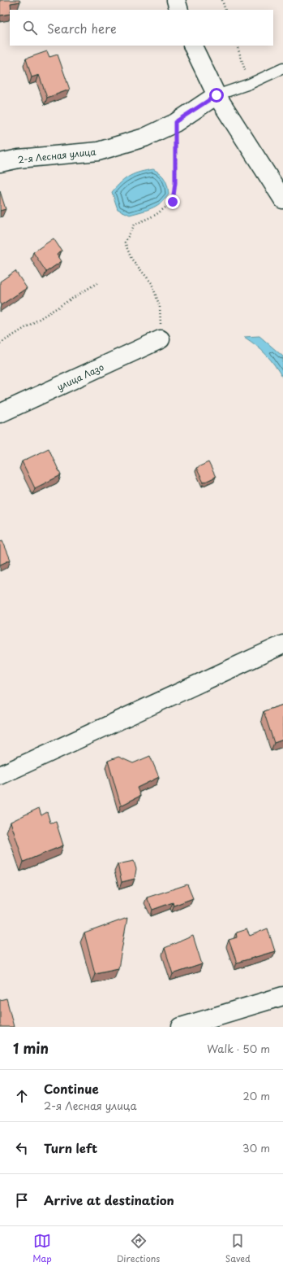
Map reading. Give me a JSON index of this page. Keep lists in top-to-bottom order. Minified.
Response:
{"streets":{"street":["2-я Лесная улица","улица Лазо"]},"page":{"search":"Search here","heading":["1 min","Walk · 50 m"],"list":[["Continue","2-я Лесная улица","20 m"],["Turn left","30 m"],"Arrive at destination"],"nav":["Map","Directions","Saved"]}}
